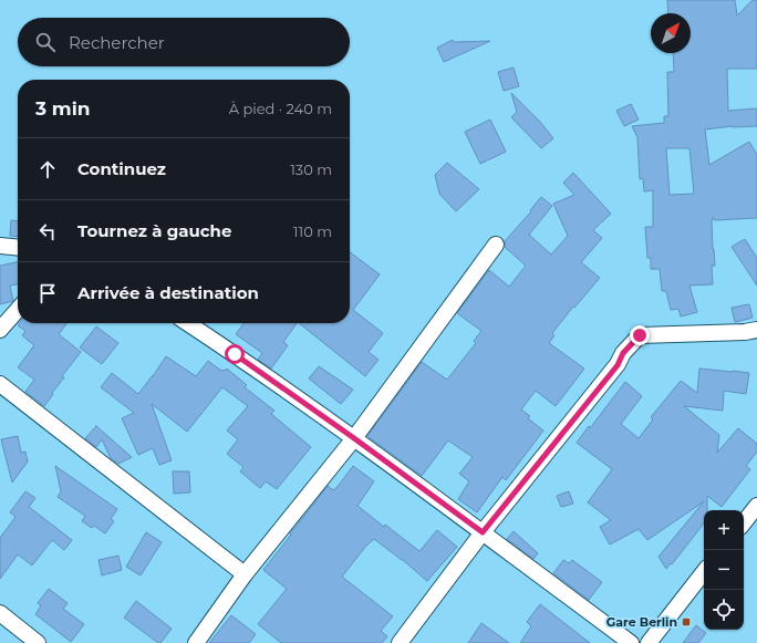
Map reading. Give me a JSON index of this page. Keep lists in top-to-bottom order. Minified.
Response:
{"places":{"transit":["Gare Berlin"]},"north":"top right","page":{"search":"Rechercher","heading":["3 min","À pied · 240 m"],"list":[["Continuez","130 m"],["Tournez à gauche","110 m"],"Arrivée à destination"],"map_buttons":["+","−"]}}
